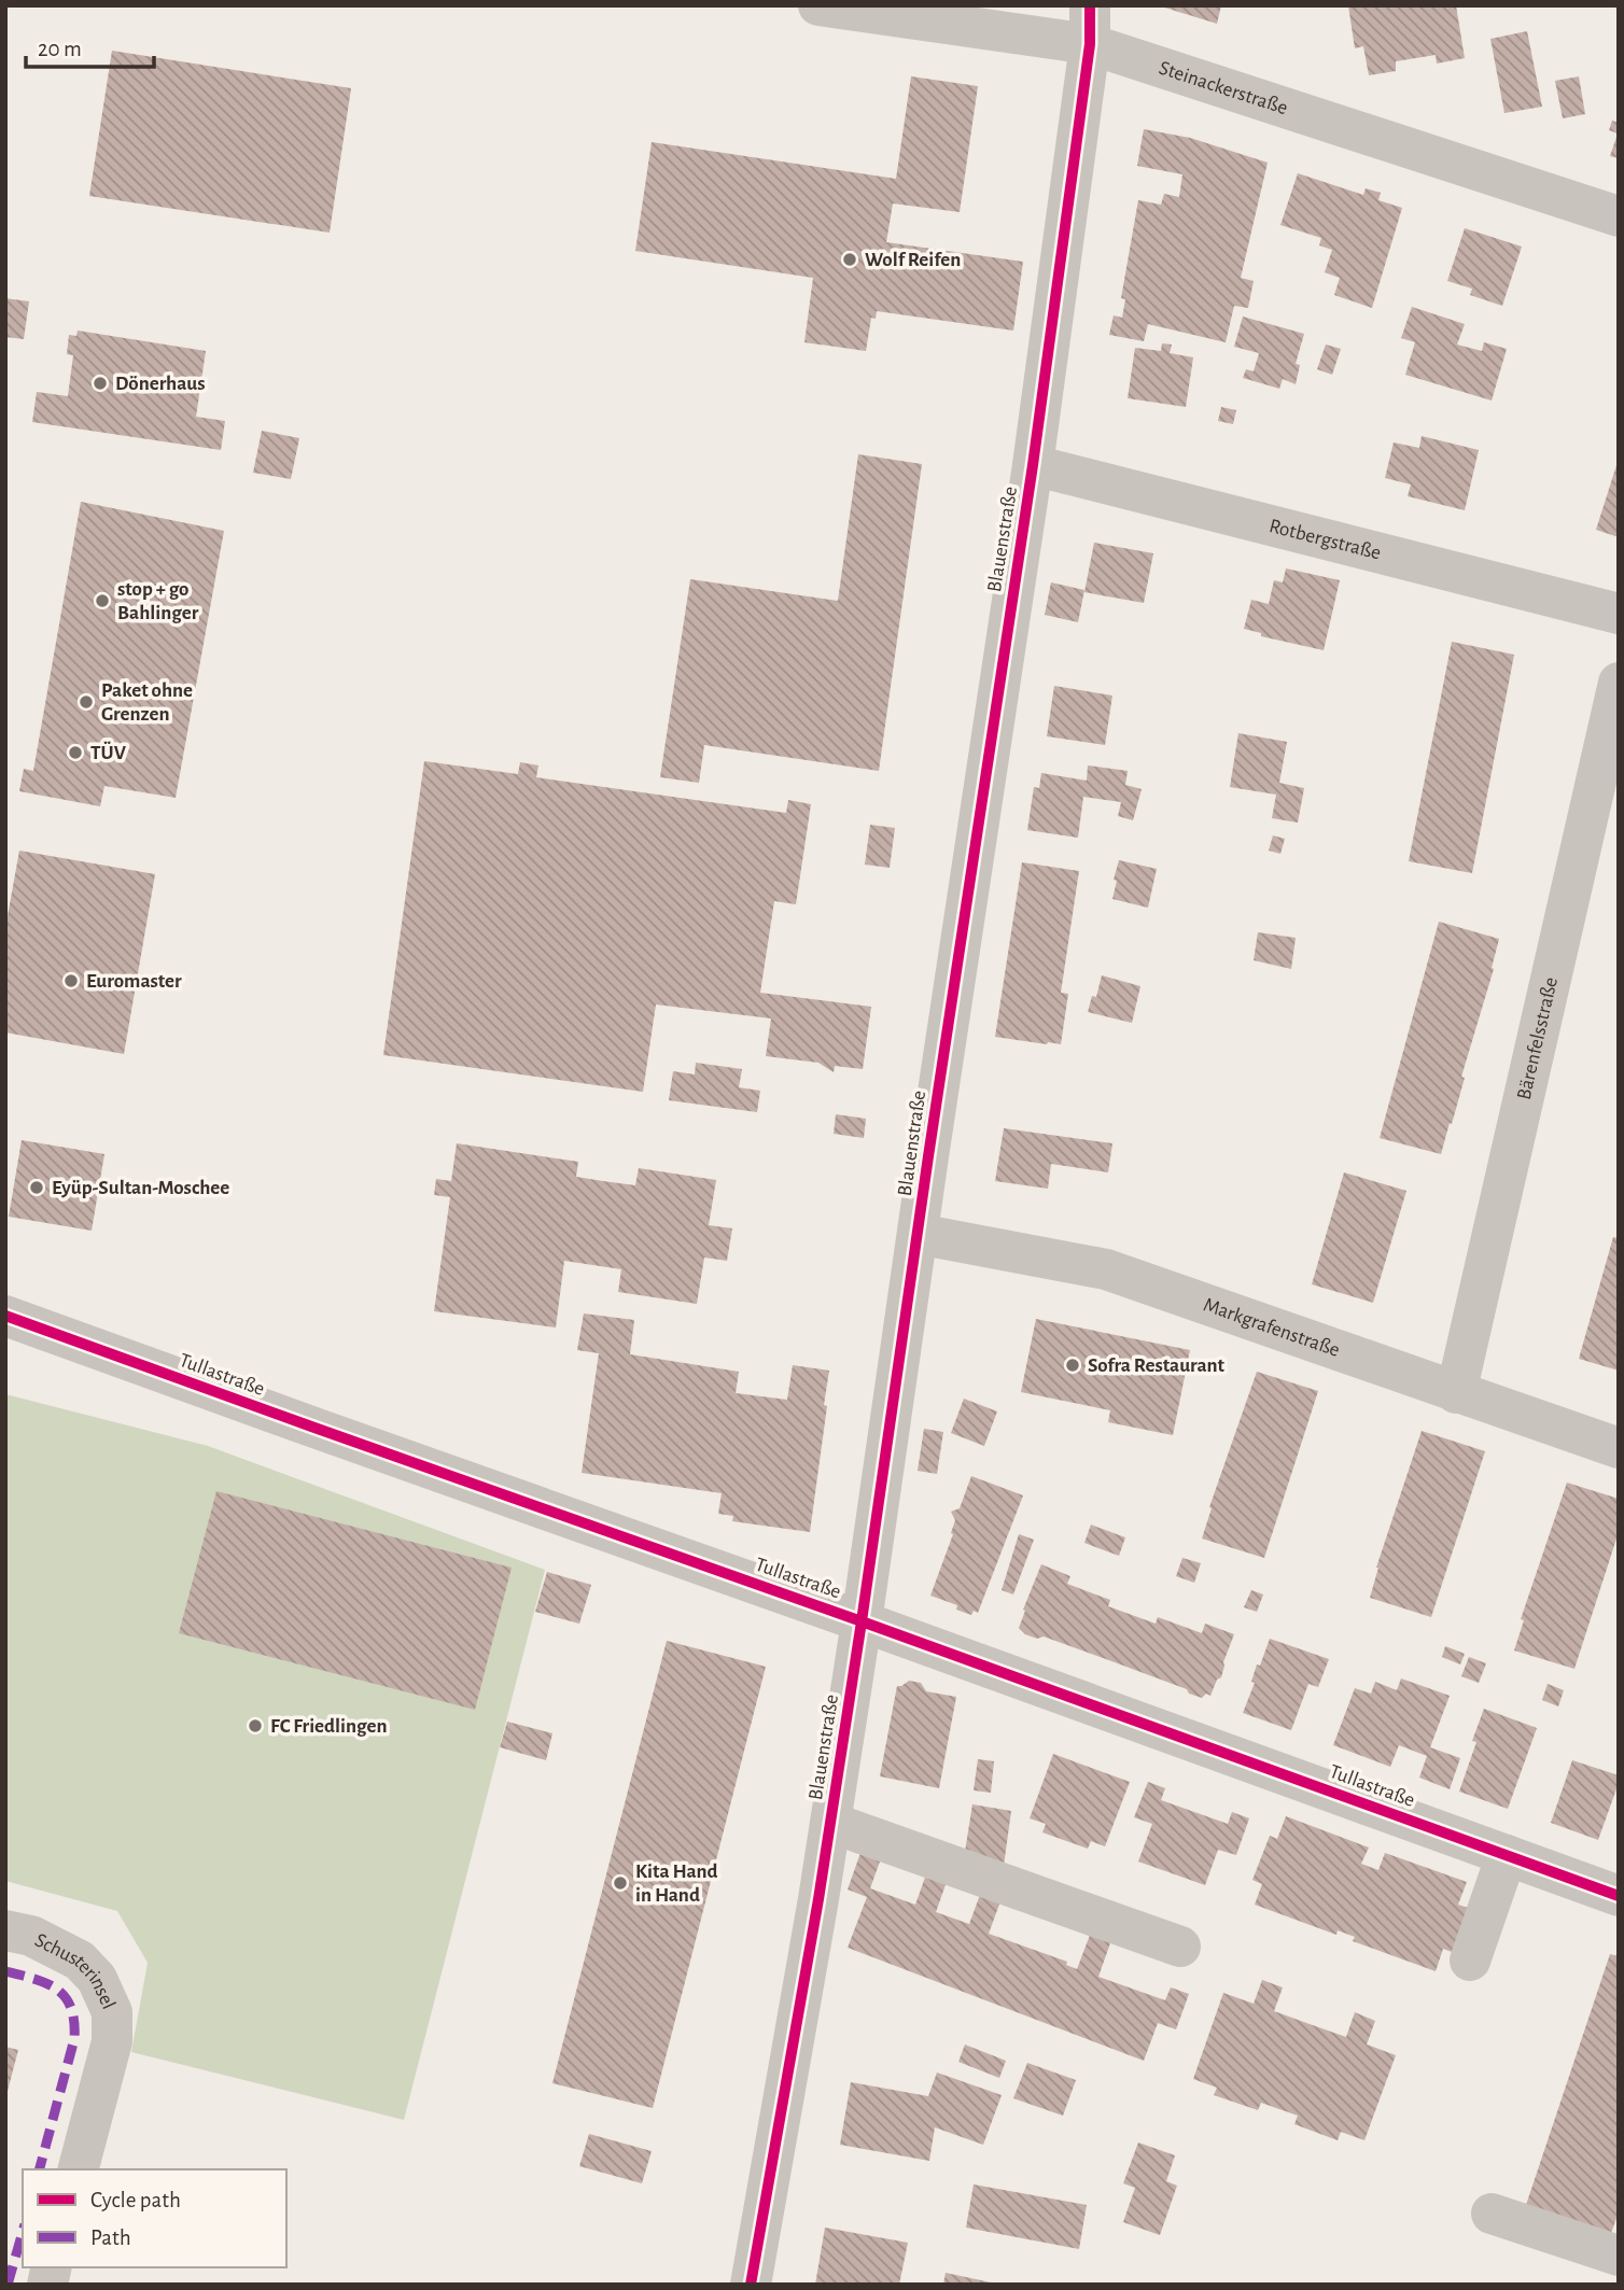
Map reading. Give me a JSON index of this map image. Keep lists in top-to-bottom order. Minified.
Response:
{"streets":{"street":["Steinackerstraße","Blauenstraße","Rotbergstraße","Bärenfelsstraße","Markgrafenstraße","Tullastraße","Schusterinsel"]},"crossings":[["Steinackerstraße","Blauenstraße"],["Blauenstraße","Rotbergstraße"],["Blauenstraße","Markgrafenstraße"],["Blauenstraße","Tullastraße"],["Bärenfelsstraße","Markgrafenstraße"]],"places":["Wolf Reifen","Dönerhaus","stop + go Bahlinger","Paket ohne Grenzen","TÜV","Euromaster","Eyüp-Sultan-Moschee","Sofra Restaurant","FC Friedlingen","Kita Hand in Hand"],"legend":["Cycle path","Path"],"scale_bar":"20 m"}
